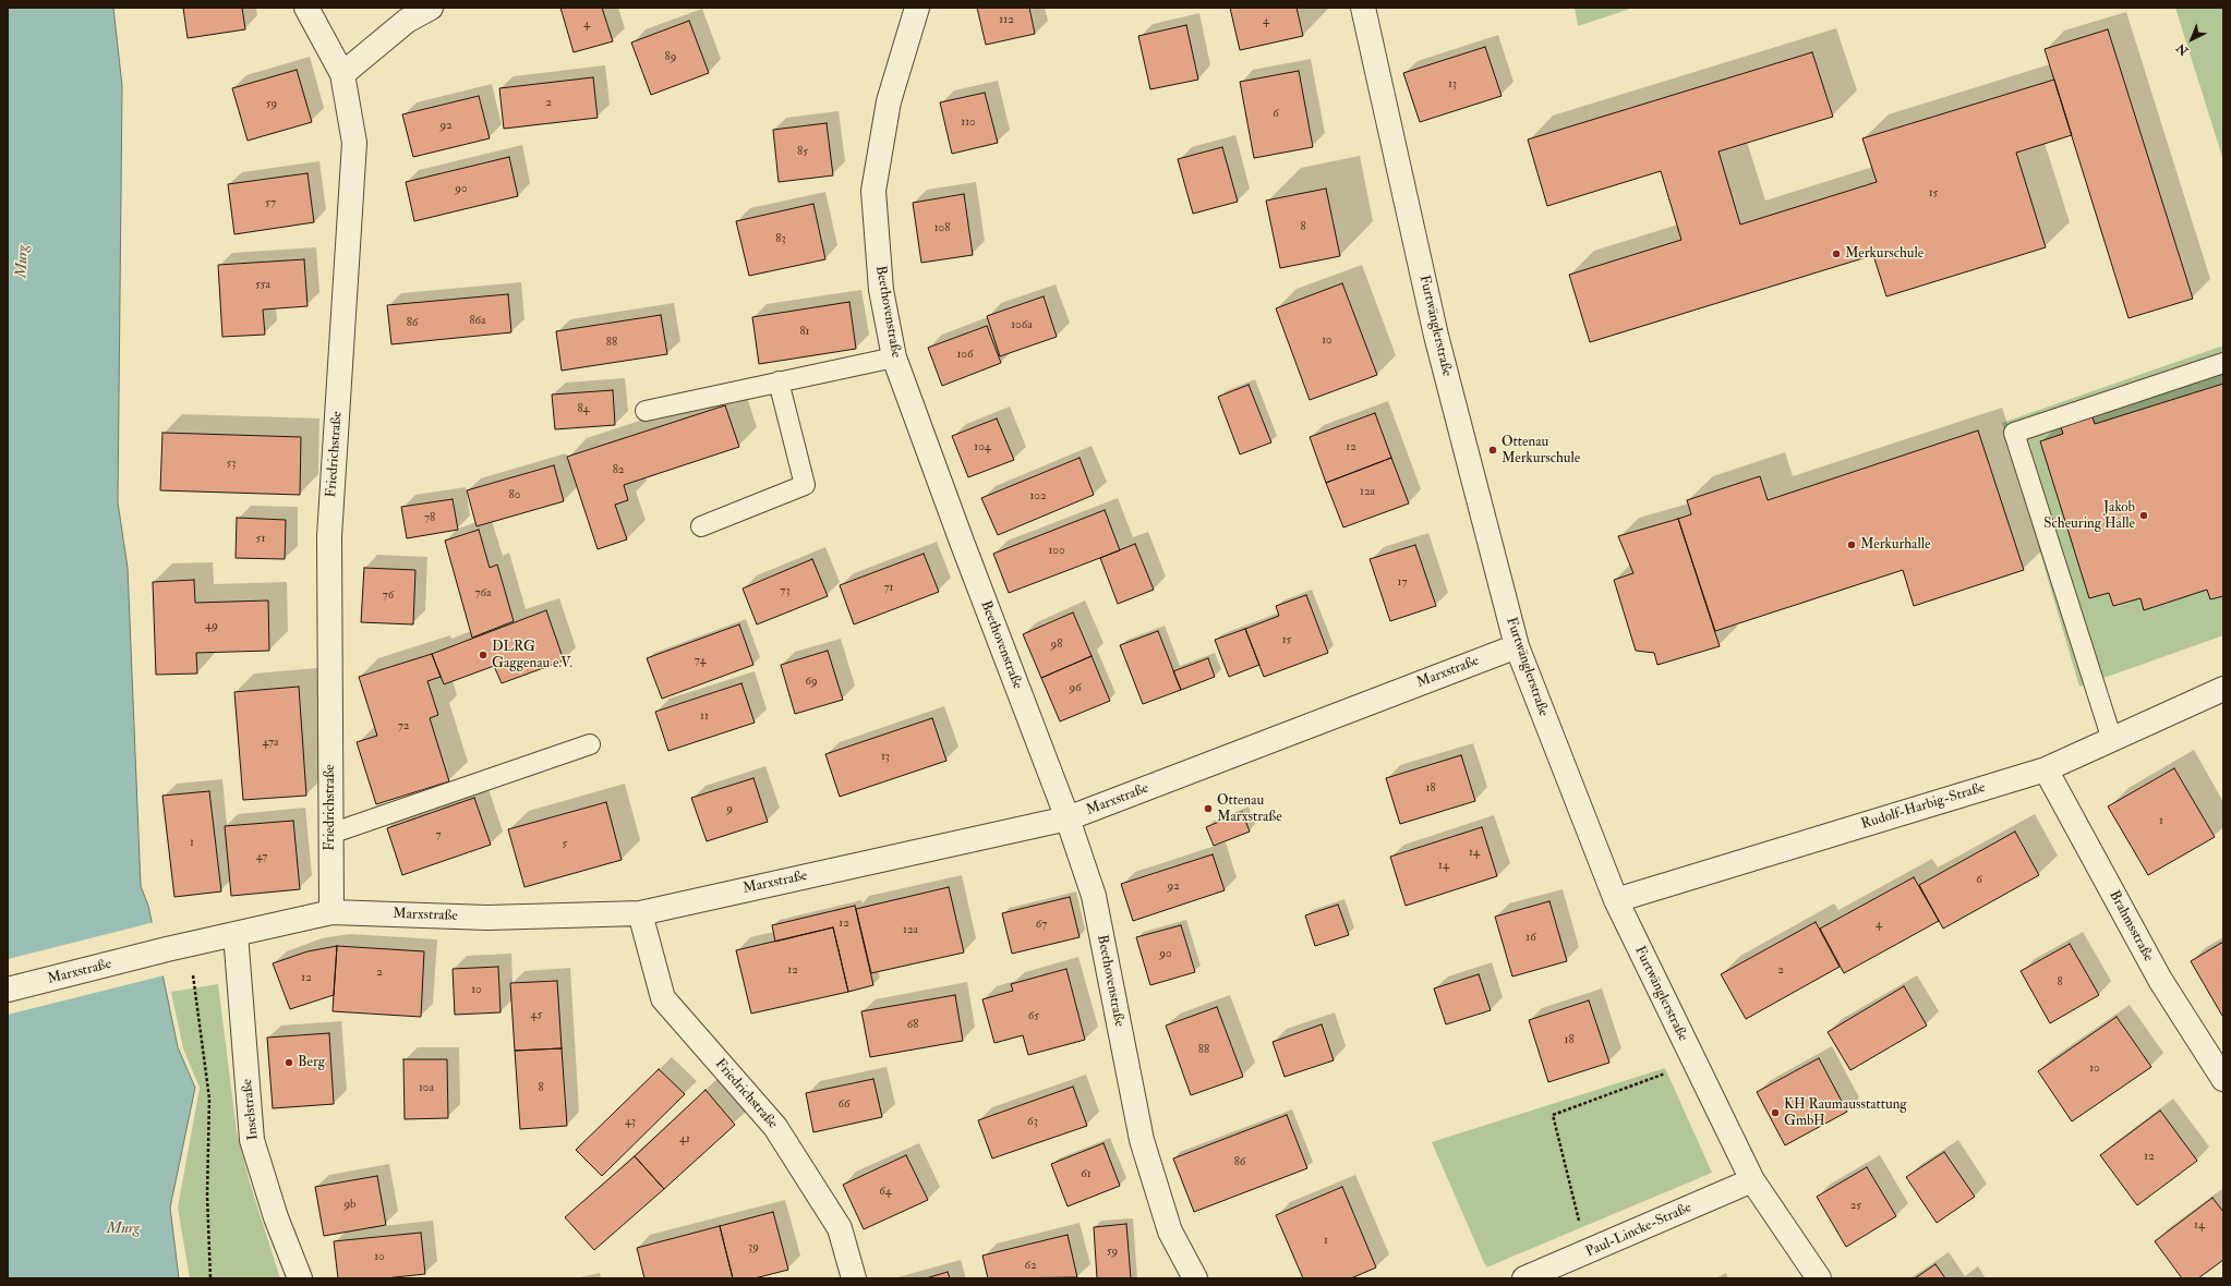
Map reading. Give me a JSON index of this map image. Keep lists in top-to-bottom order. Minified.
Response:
{"streets":{"street":["Beethovenstraße","Furtwänglerstraße","Friedrichstraße","Marxstraße","Rudolf-Harbig-Straße","Brahmsstraße","Inselstraße","Paul-Lincke-Straße"]},"crossings":[["Beethovenstraße","Marxstraße"],["Furtwänglerstraße","Marxstraße"],["Furtwänglerstraße","Rudolf-Harbig-Straße"],["Furtwänglerstraße","Paul-Lincke-Straße"],["Friedrichstraße","Marxstraße"],["Marxstraße","Inselstraße"],["Rudolf-Harbig-Straße","Brahmsstraße"]],"water":["Murg"],"places":["Merkurschule","Ottenau Merkurschule","Jakob Scheuring Halle","Merkurhalle","DLRG Gaggenau e.V.","Ottenau Marxstraße","Berg","KH Raumausstattung GmbH"],"house_numbers":["112","4","4","89","13","2","59","6","110","92","85","90","15","57","8","108","83","55a","86a","86","106a","81","10","88","106","84","104","12","53","82","12a","80","102","78","51","100","17","71","73","76a","76","49","15","98","74","69","96","11","72","47a","13","18","9","1","7","1","5","14","47","14","6","92","12","67","4","12a","16","90","12","2","2","12","8","10","45","65","68","18","88","10","10a","8","66","43","63","41","12","86","61","64","9b","25","14","1","39","59","10","62"],"north":"bottom left"}
